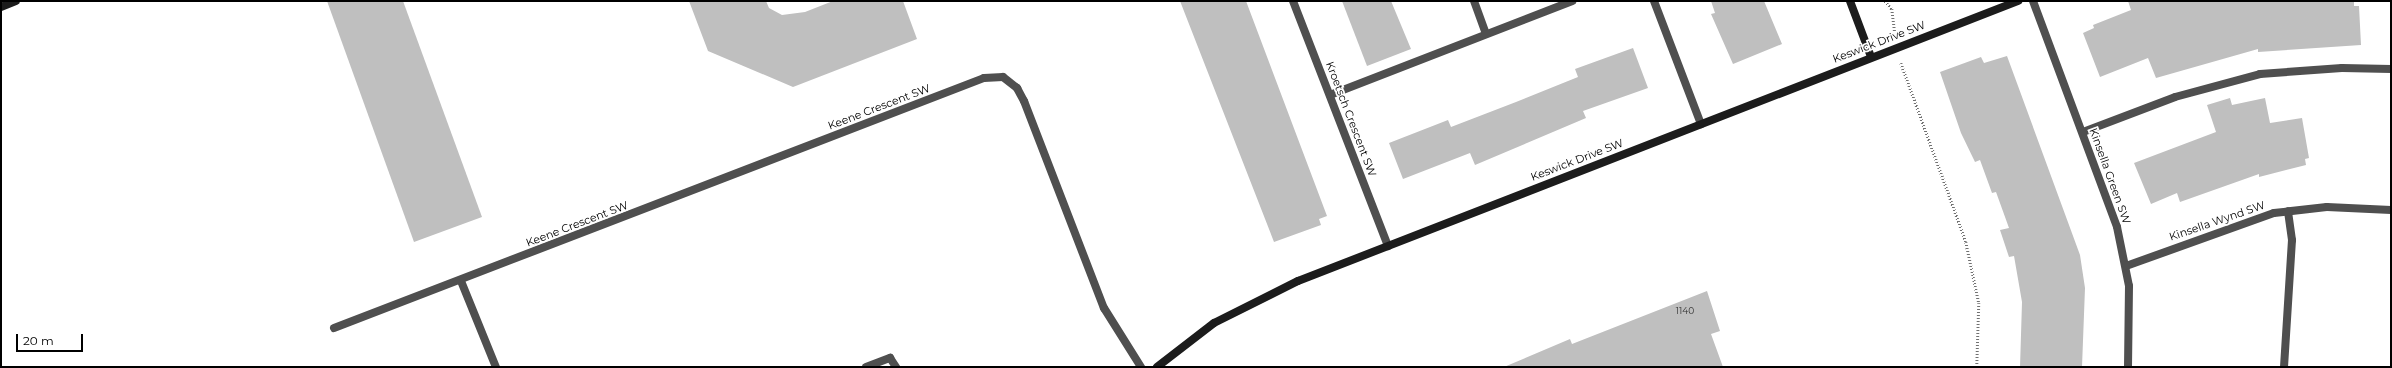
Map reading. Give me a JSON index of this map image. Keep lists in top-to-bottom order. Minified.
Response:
{"streets":{"street":["Keswick Drive SW","Keene Crescent SW","Kroetsch Crescent SW","Kinsella Green SW","Kinsella Wynd SW"]},"crossings":[["Keswick Drive SW","Kroetsch Crescent SW"],["Kinsella Green SW","Kinsella Wynd SW"]],"house_numbers":["1140"],"scale_bar":"20 m"}
